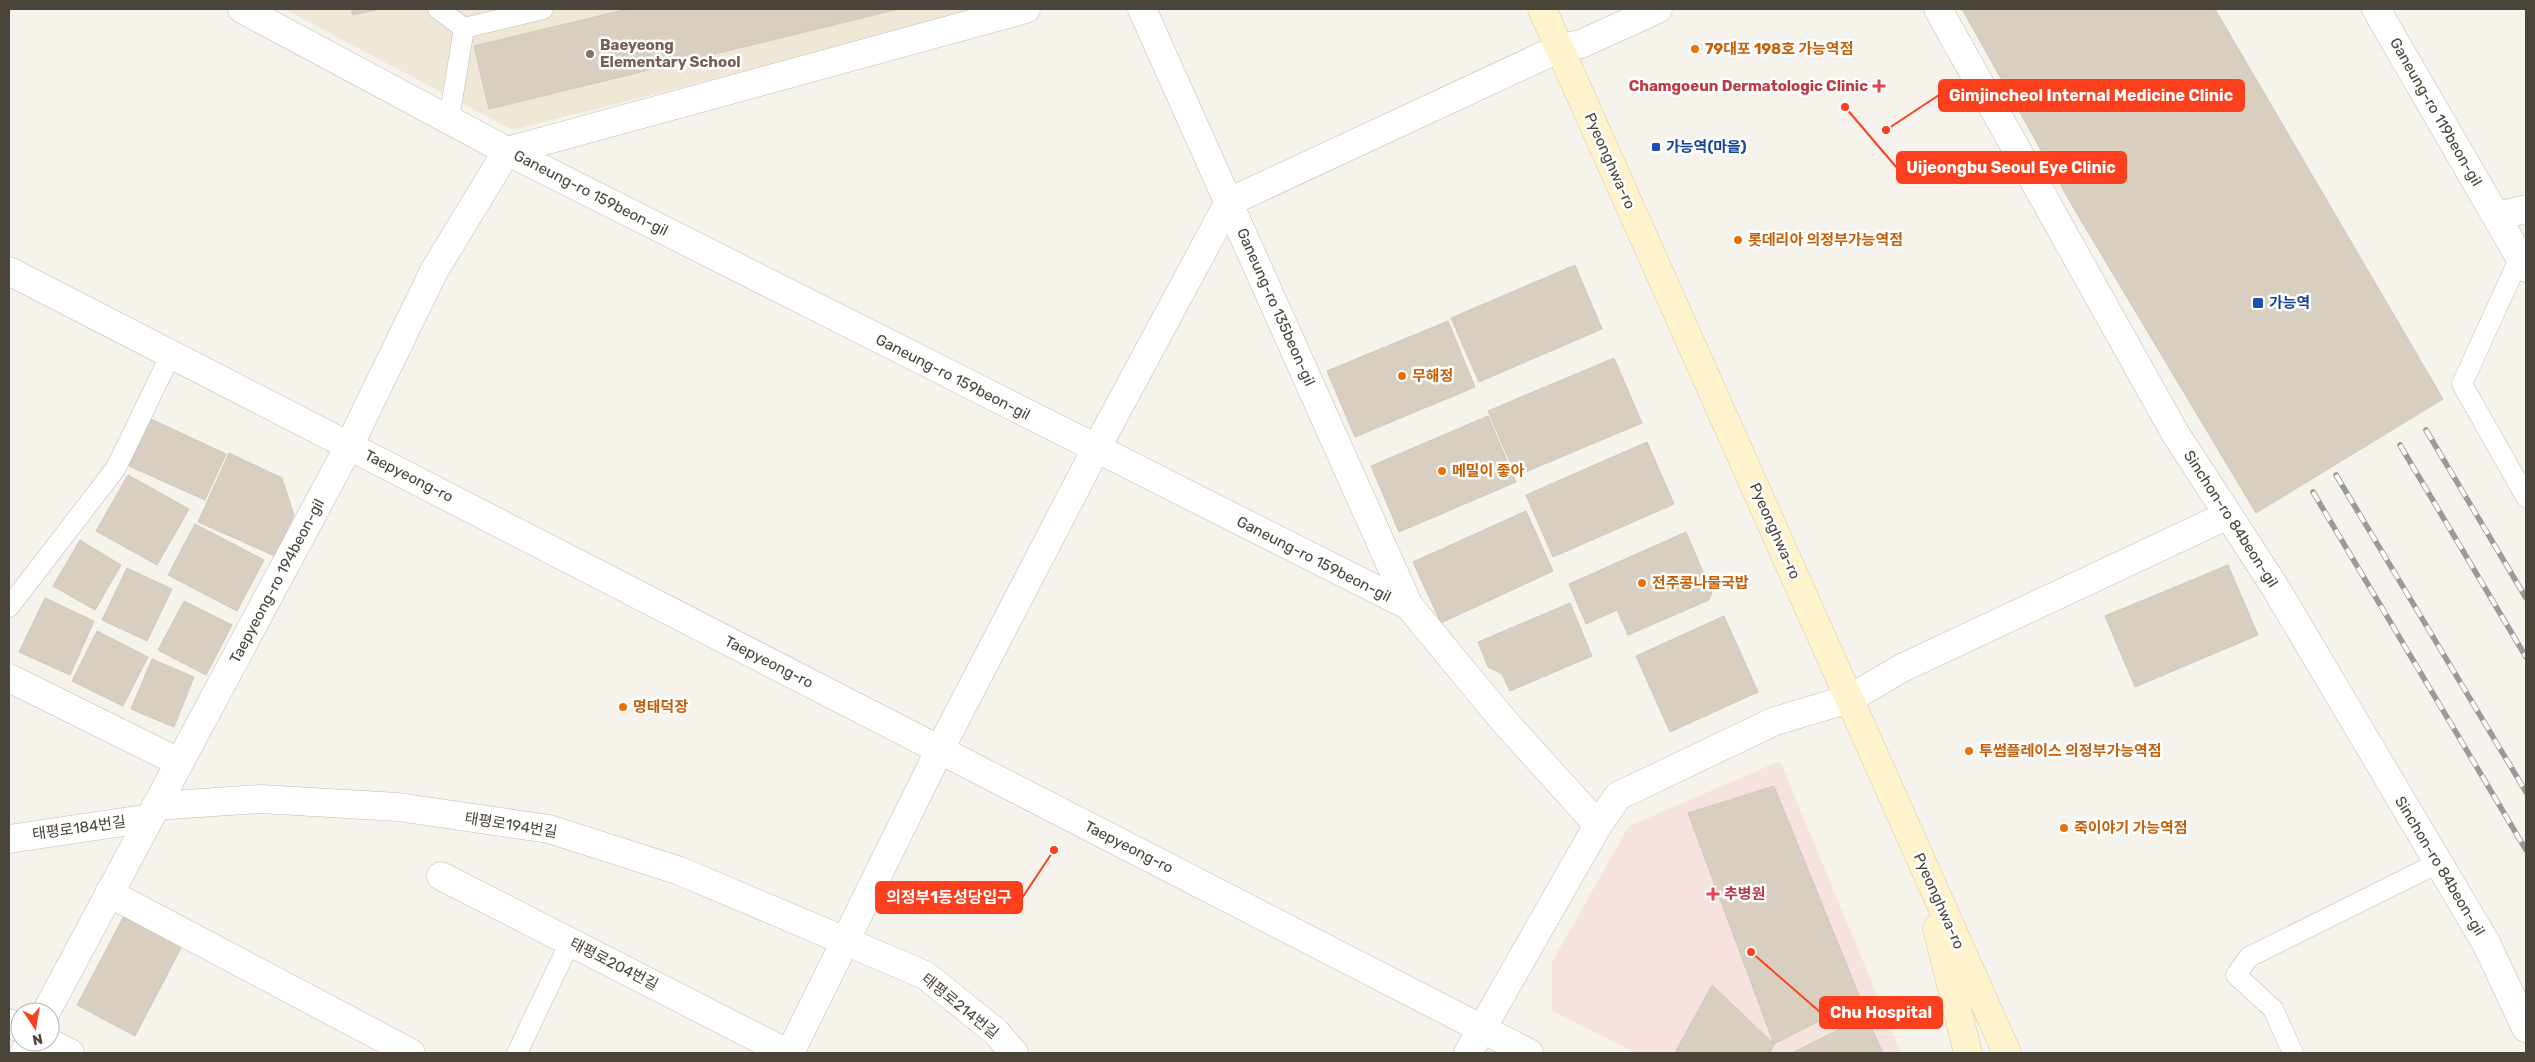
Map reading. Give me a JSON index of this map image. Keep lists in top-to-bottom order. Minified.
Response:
{"streets":{"main road":["Pyeonghwa-ro"],"street":["Ganeung-ro 119beon-gil","Ganeung-ro 159beon-gil","Ganeung-ro 135beon-gil","Taepyeong-ro","Sinchon-ro 84beon-gil","Taepyeong-ro 194beon-gil","태평로194번길","태평로184번길","태평로204번길","태평로214번길"]},"crossings":[["Ganeung-ro 159beon-gil","Ganeung-ro 135beon-gil"],["Ganeung-ro 159beon-gil","Taepyeong-ro 194beon-gil"],["Taepyeong-ro","Taepyeong-ro 194beon-gil"],["Taepyeong-ro 194beon-gil","태평로194번길"],["Taepyeong-ro 194beon-gil","태평로184번길"],["태평로194번길","태평로184번길"],["태평로194번길","태평로214번길"]],"places":{"other":["79대포 198호 가능역점","Baeyeong Elementary School","Uijeongbu Seoul Eye Clinic","Gimjincheol Internal Medicine Clinic","롯데리아 의정부가능역점","무해정","메밀이 좋아","전주콩나물국밥","명태덕장","투썸플레이스 의정부가능역점","죽이야기 가능역점","의정부1동성당입구","Chu Hospital"],"health":["Chamgoeun Dermatologic Clinic","추병원"],"transit":["가능역(마을)","가능역"]},"north":"bottom"}
